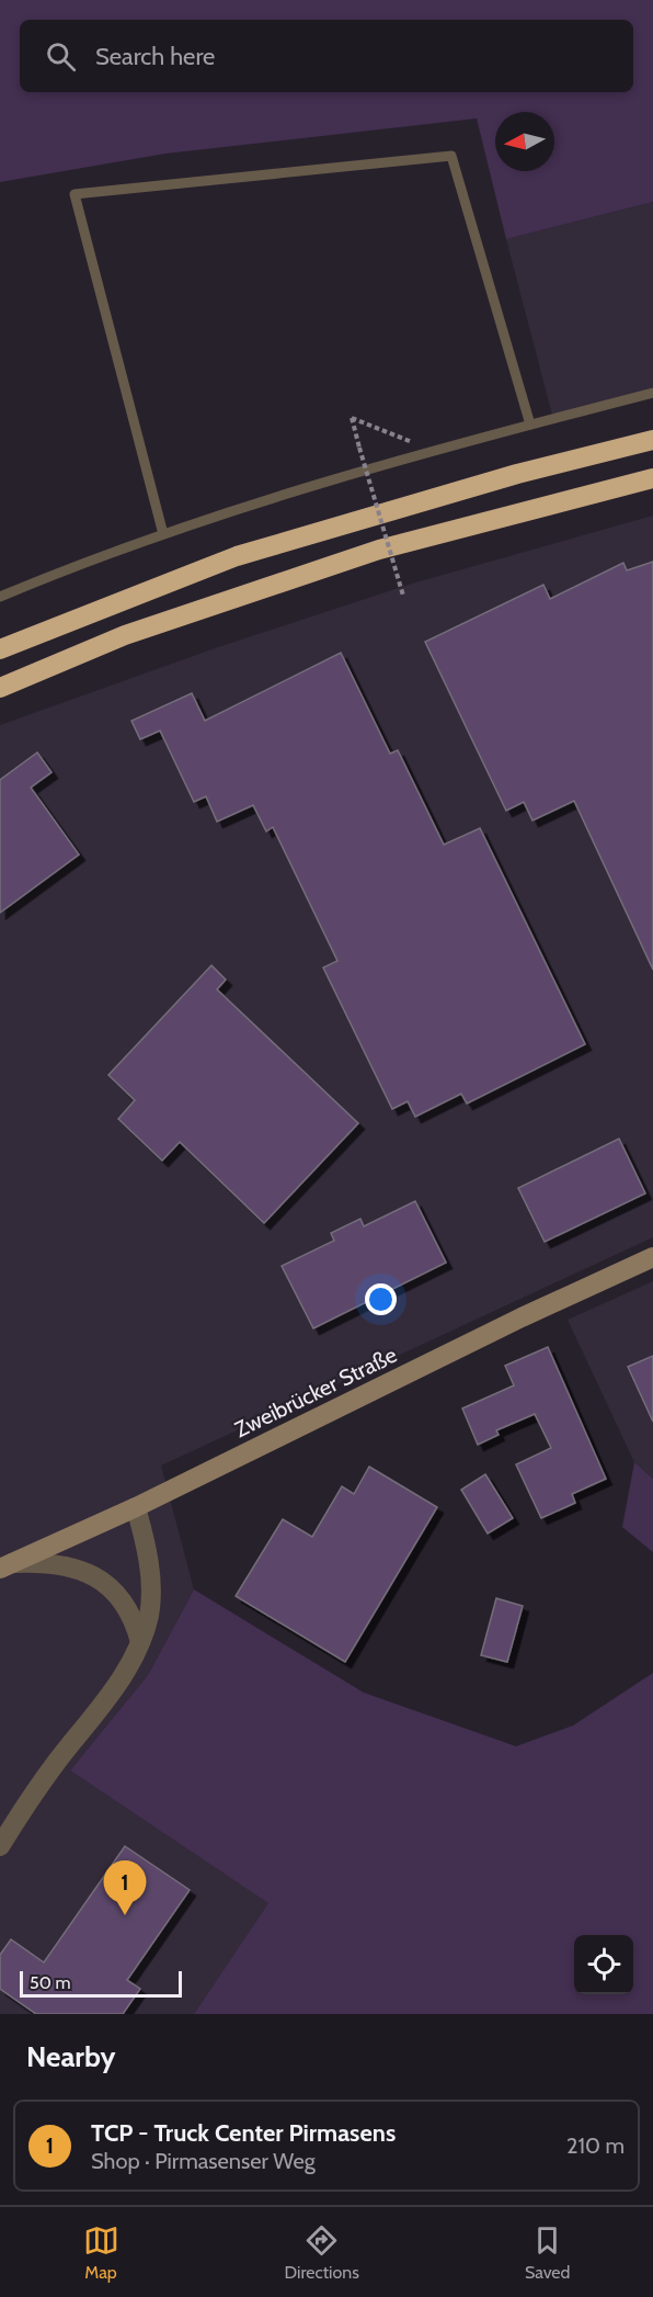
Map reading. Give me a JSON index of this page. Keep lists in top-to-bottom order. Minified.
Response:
{"streets":{"street":["Zweibrücker Straße"]},"scale_bar":"50 m","north":"left","page":{"search":"Search here","pins":"1","scale":"50 m","heading":"Nearby","list":[{"mark":"1","name":"TCP - Truck Center Pirmasens","note":"Shop · Pirmasenser Weg","value":"210 m"}],"nav":["Map","Directions","Saved"]}}
